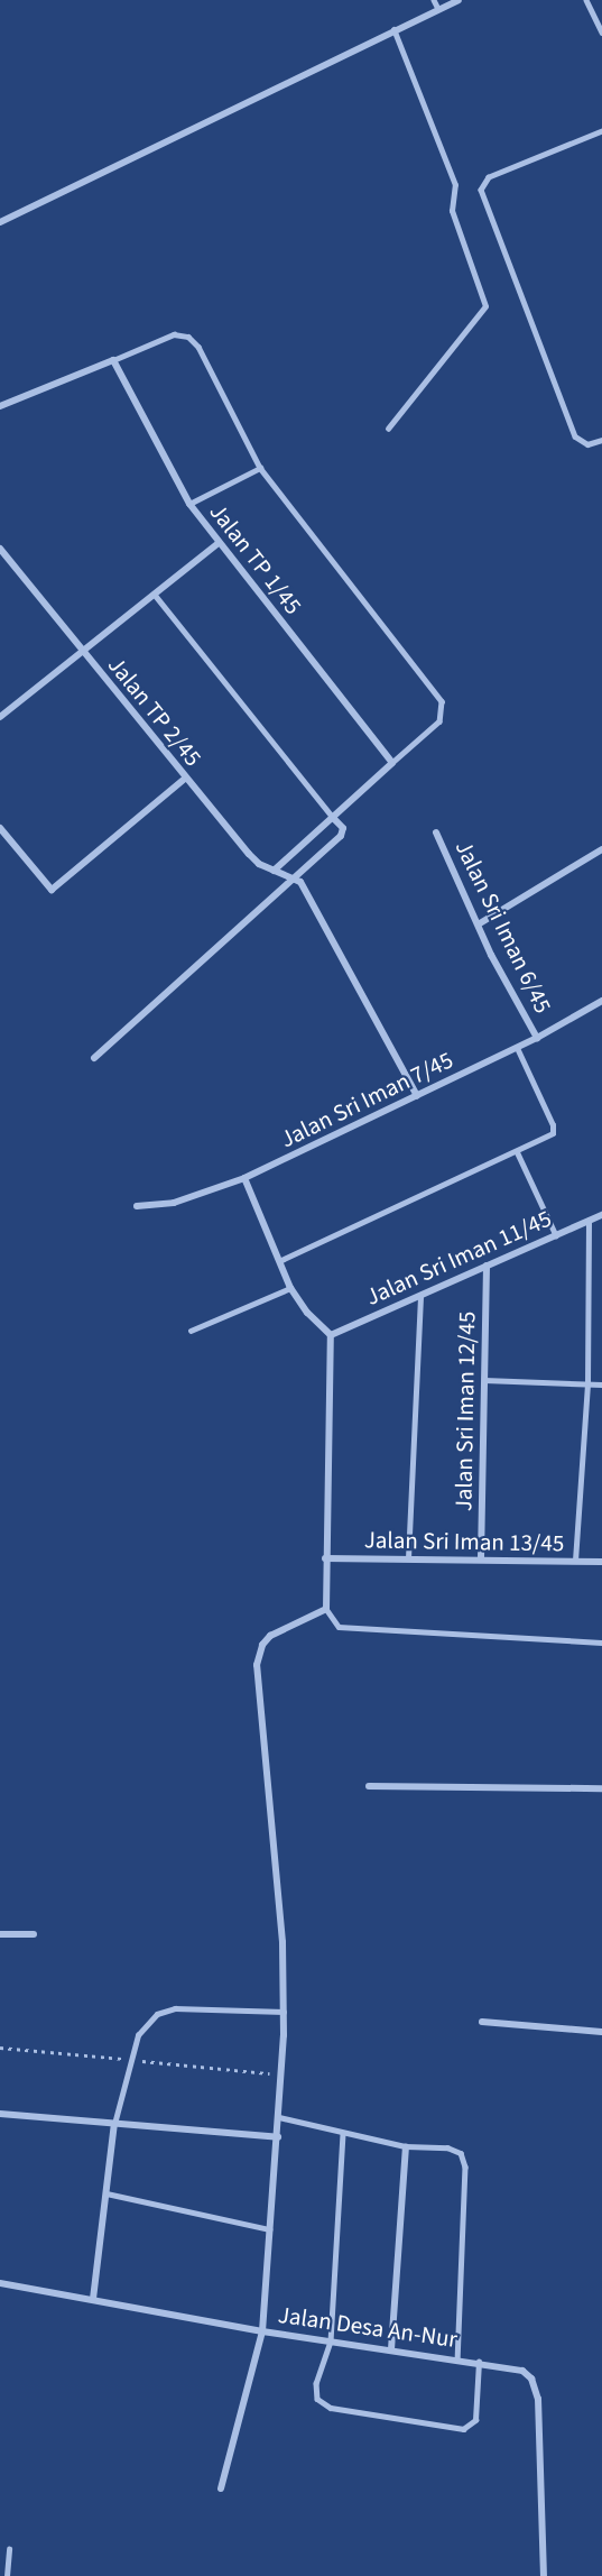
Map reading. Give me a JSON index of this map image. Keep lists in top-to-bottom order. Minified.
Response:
{"streets":{"street":["Jalan TP 1/45","Jalan TP 2/45","Jalan Sri Iman 6/45","Jalan Sri Iman 7/45","Jalan Sri Iman 11/45","Jalan Sri Iman 12/45","Jalan Sri Iman 13/45","Jalan Desa An-Nur"]},"crossings":[["Jalan Sri Iman 6/45","Jalan Sri Iman 7/45"],["Jalan Sri Iman 11/45","Jalan Sri Iman 12/45"],["Jalan Sri Iman 12/45","Jalan Sri Iman 13/45"]]}
